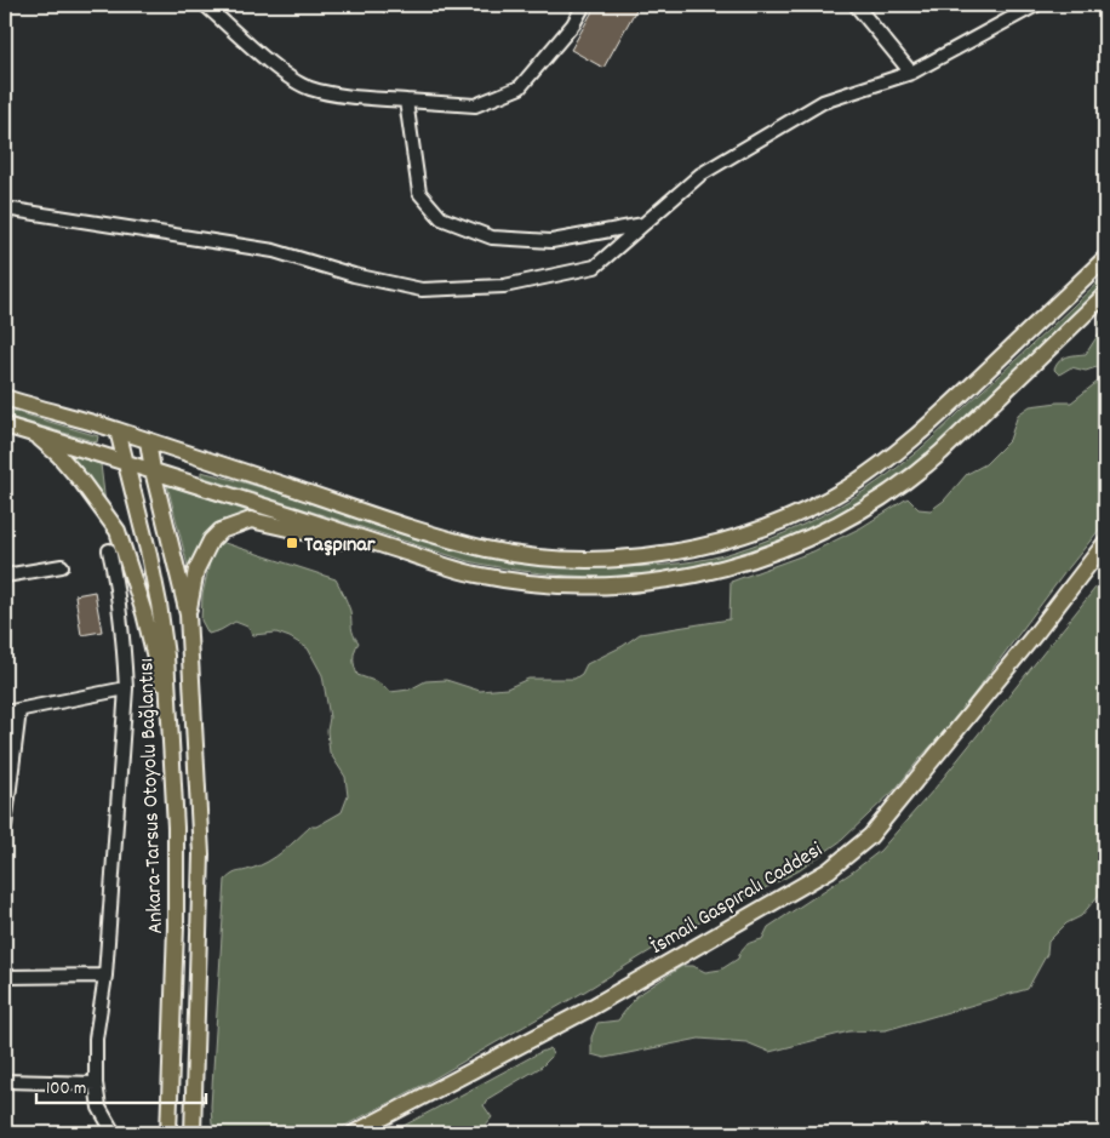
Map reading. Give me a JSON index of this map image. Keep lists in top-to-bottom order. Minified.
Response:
{"streets":{"main road":["Ankara-Tarsus Otoyolu Bağlantısı","İsmail Gaspıralı Caddesi"]},"places":{"transit":["Taşpınar"]},"scale_bar":"100 m"}
